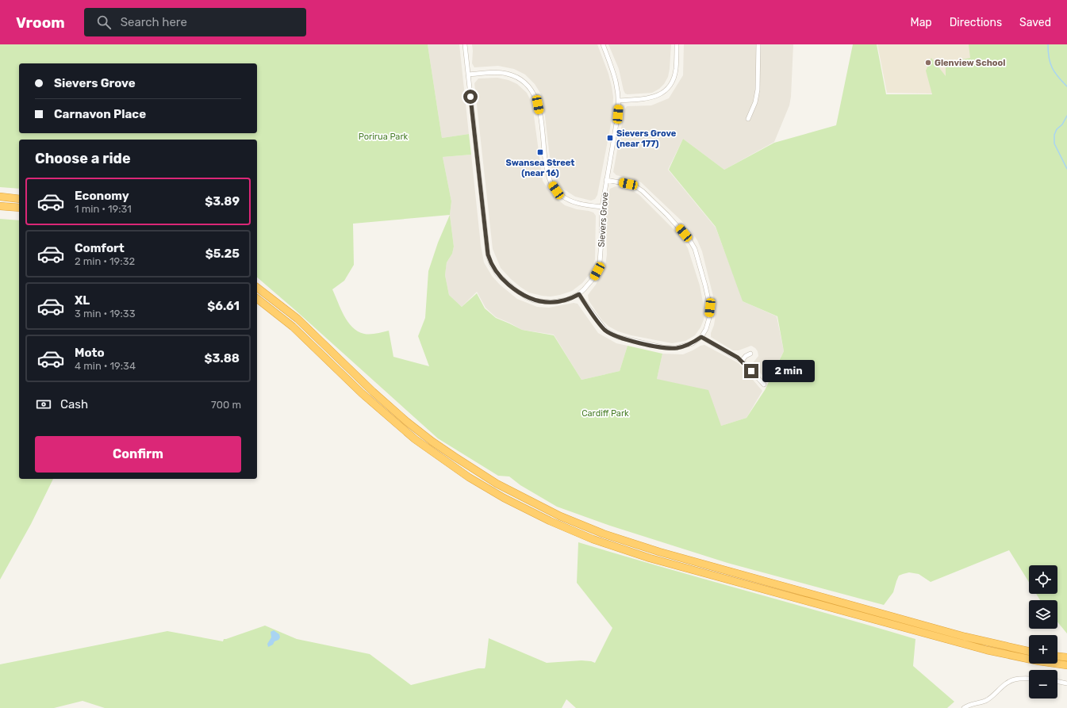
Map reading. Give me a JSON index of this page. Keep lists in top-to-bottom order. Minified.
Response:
{"streets":{"street":["Sievers Grove"]},"parks":["Porirua Park","Cardiff Park"],"places":{"other":["Glenview School"],"transit":["Sievers Grove (near 177)","Swansea Street (near 16)"]},"page":{"header":"Vroom","search":"Search here","nav":["Map","Directions","Saved"],"banner":["Sievers Grove","Carnavon Place"],"heading":"Choose a ride","list":[{"name":"Economy","note":"1 min · 19:31","value":"$3.89"},{"name":"Comfort","note":"2 min · 19:32","value":"$5.25"},{"name":"XL","note":"3 min · 19:33","value":"$6.61"},{"name":"Moto","note":"4 min · 19:34","value":"$3.88"}],"bubble":"2 min","pay":["Cash","700 m"],"buttons":"Confirm","map_buttons":["+","−"]}}
